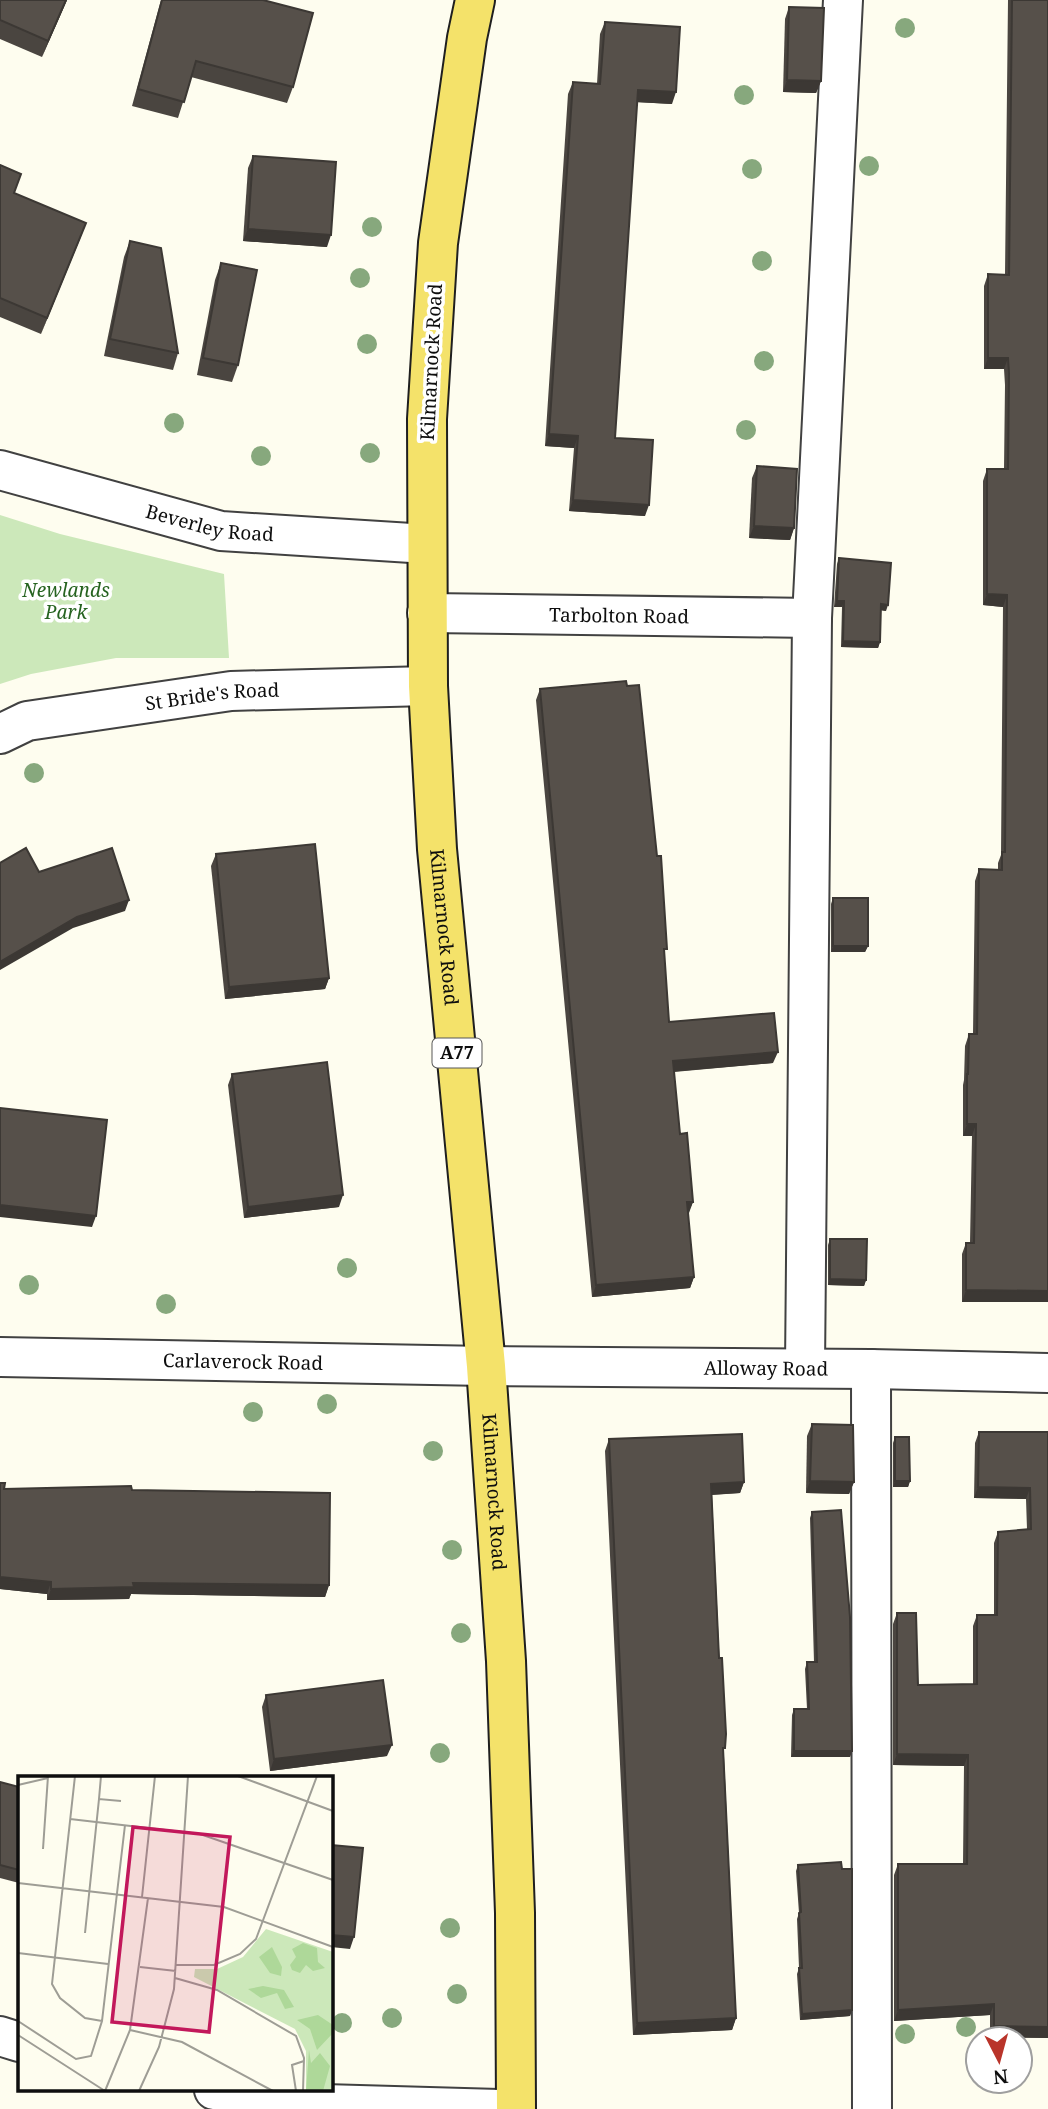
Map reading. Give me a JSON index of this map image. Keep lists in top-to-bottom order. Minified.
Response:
{"streets":{"main road":["Kilmarnock Road","A77"],"street":["Beverley Road","Tarbolton Road","St Bride's Road","Carlaverock Road","Alloway Road"]},"crossings":[["Kilmarnock Road","Beverley Road"],["Kilmarnock Road","Tarbolton Road"],["Kilmarnock Road","St Bride's Road"],["Kilmarnock Road","Carlaverock Road"],["Kilmarnock Road","Alloway Road"],["Carlaverock Road","Alloway Road"]],"parks":["Newlands Park"],"north":"bottom"}
